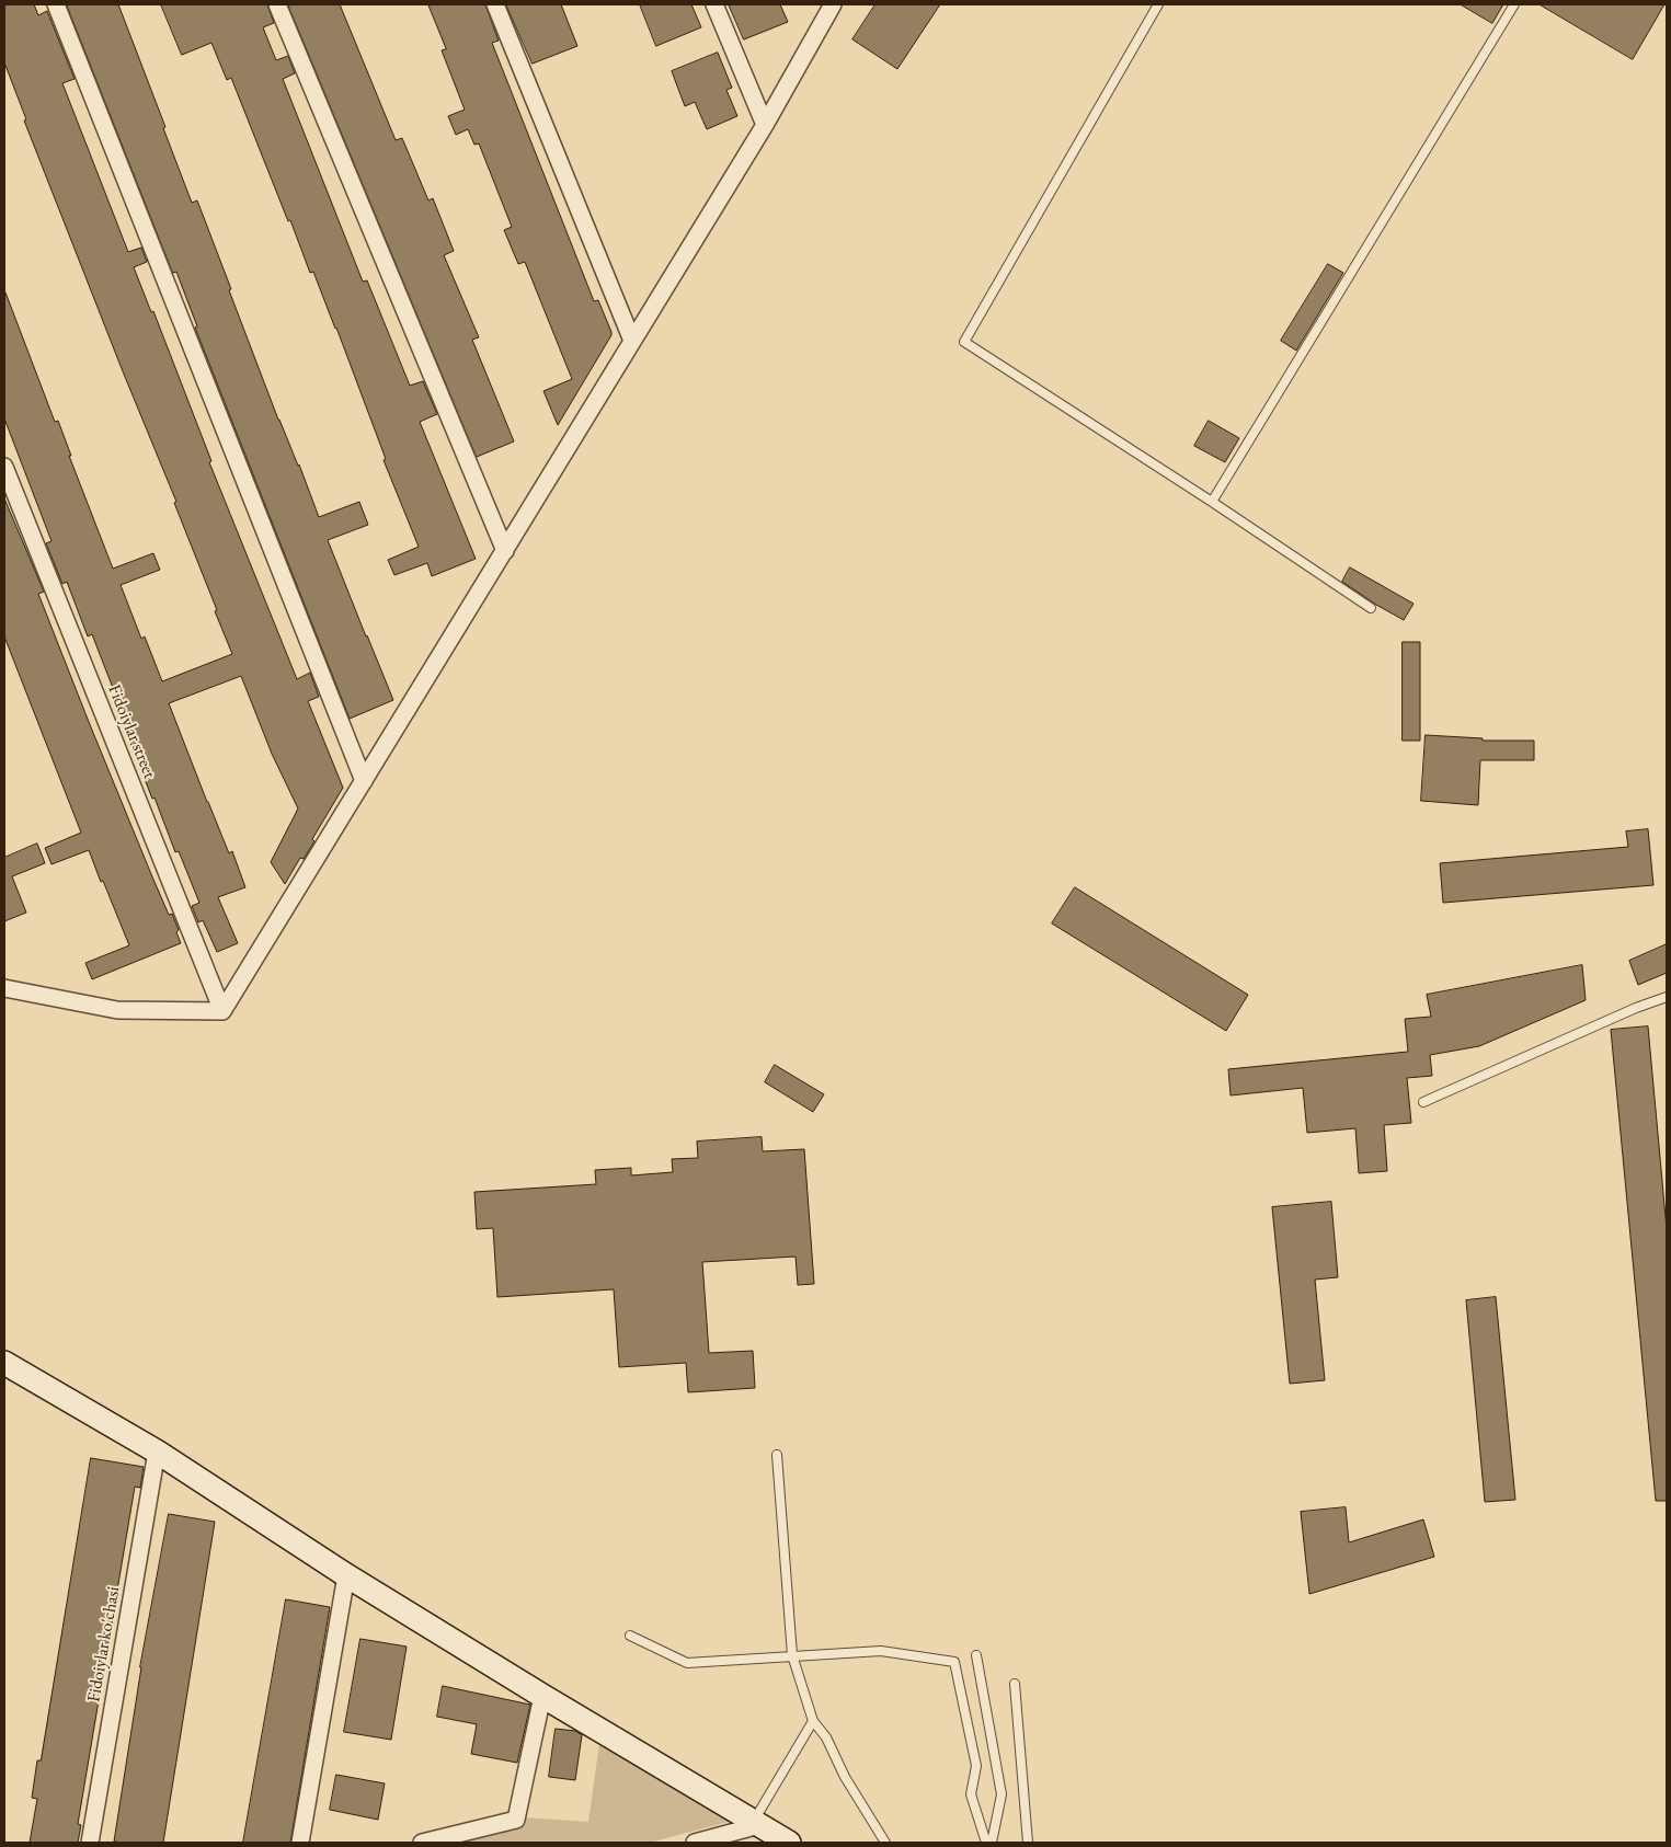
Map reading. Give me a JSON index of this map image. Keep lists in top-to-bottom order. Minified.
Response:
{"streets":{"street":["Fidoiylar street","Fidoiylar ko'chasi"]}}
